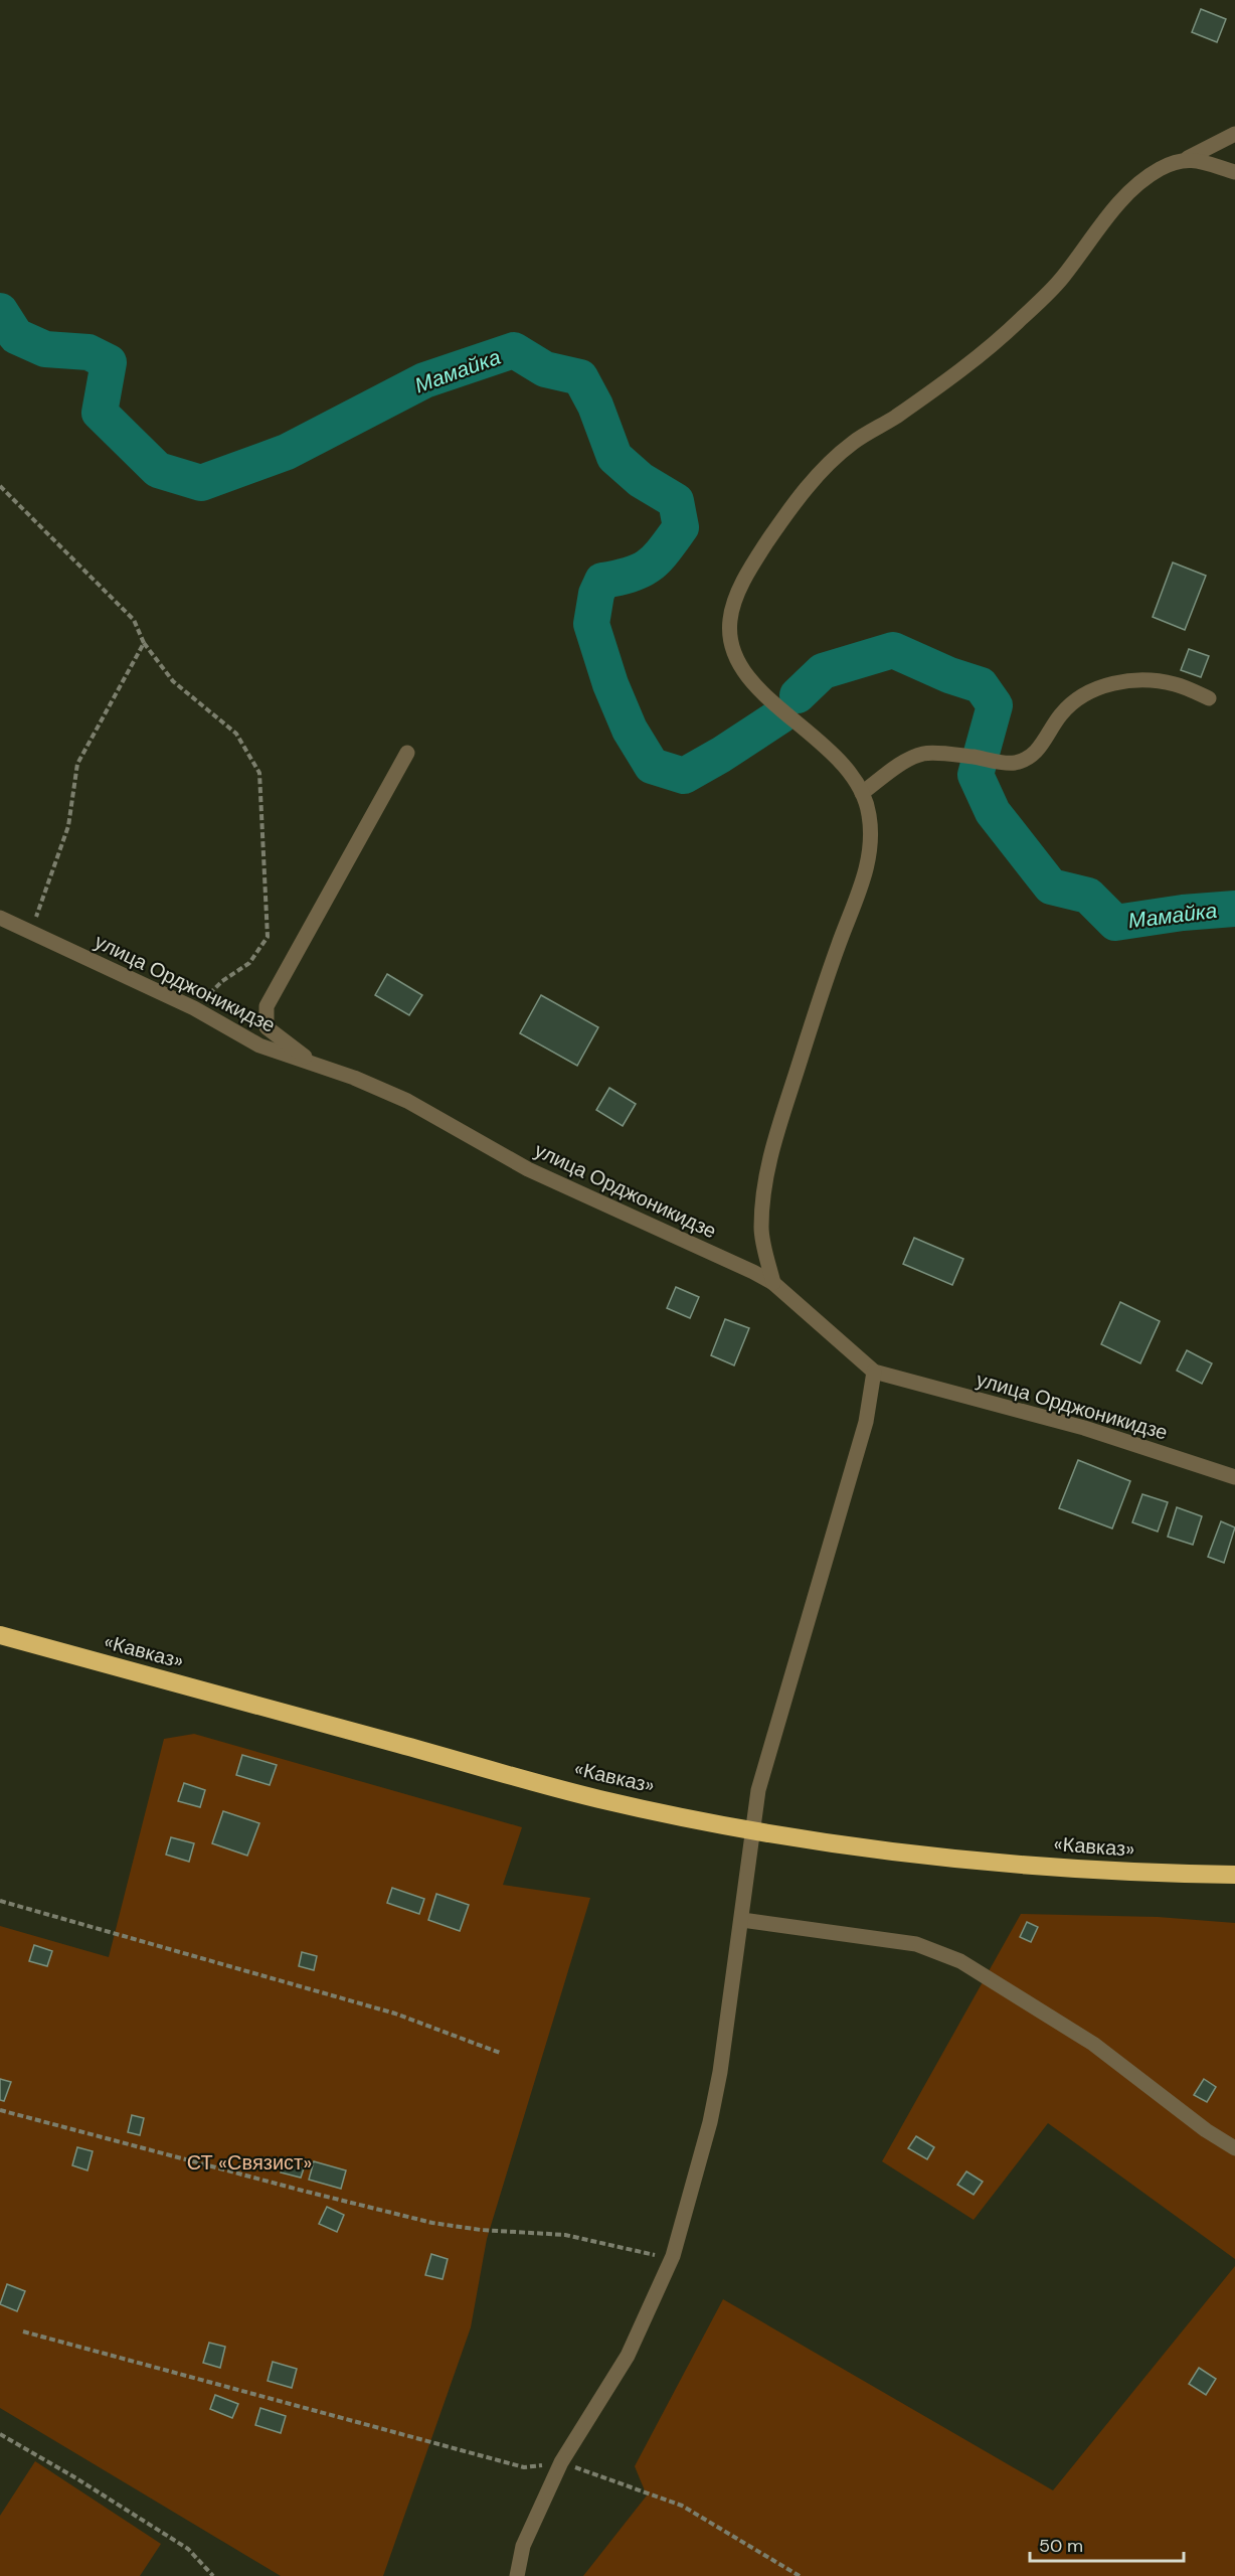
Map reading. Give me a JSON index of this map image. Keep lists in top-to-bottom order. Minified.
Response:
{"streets":{"highway":["«Кавказ»"],"street":["улица Орджоникидзе"]},"water":["Мамайка"],"parks":["СТ «Связист»"],"scale_bar":"50 m"}
